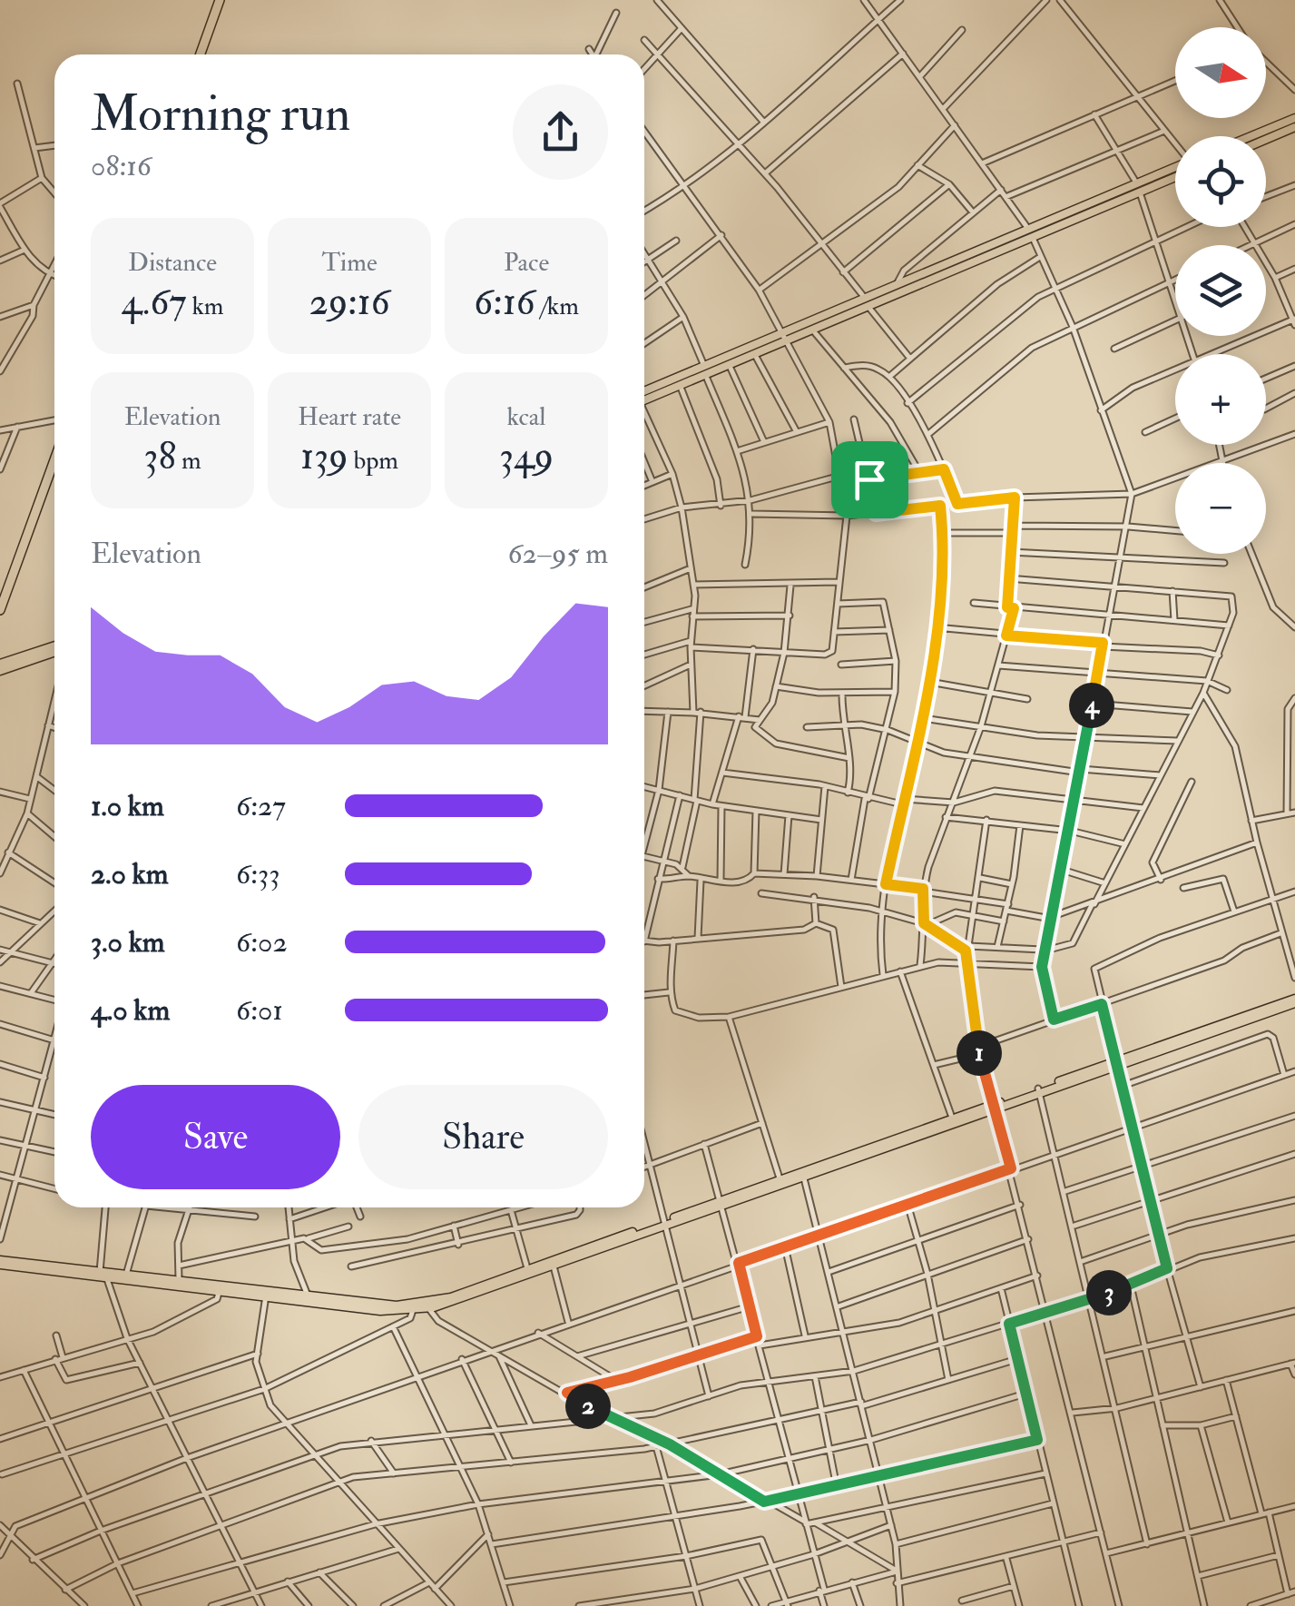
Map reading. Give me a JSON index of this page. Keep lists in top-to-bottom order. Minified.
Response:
{"north":"right","page":{"map_buttons":["+","−"],"heading":["Morning run","08:16"],"stats":[["Distance","4.67 km"],["Time","29:16"],["Pace","6:16 /km"],["Elevation","38 m"],["Heart rate","139 bpm"],["kcal","349"]],"chart":["Elevation","62–95 m"],"pins":["4","1","3","2"],"list":[{"name":"1.0 km","note":"6:27"},{"name":"2.0 km","note":"6:33"},{"name":"3.0 km","note":"6:02"},{"name":"4.0 km","note":"6:01"}],"buttons":["Save","Share"]}}
